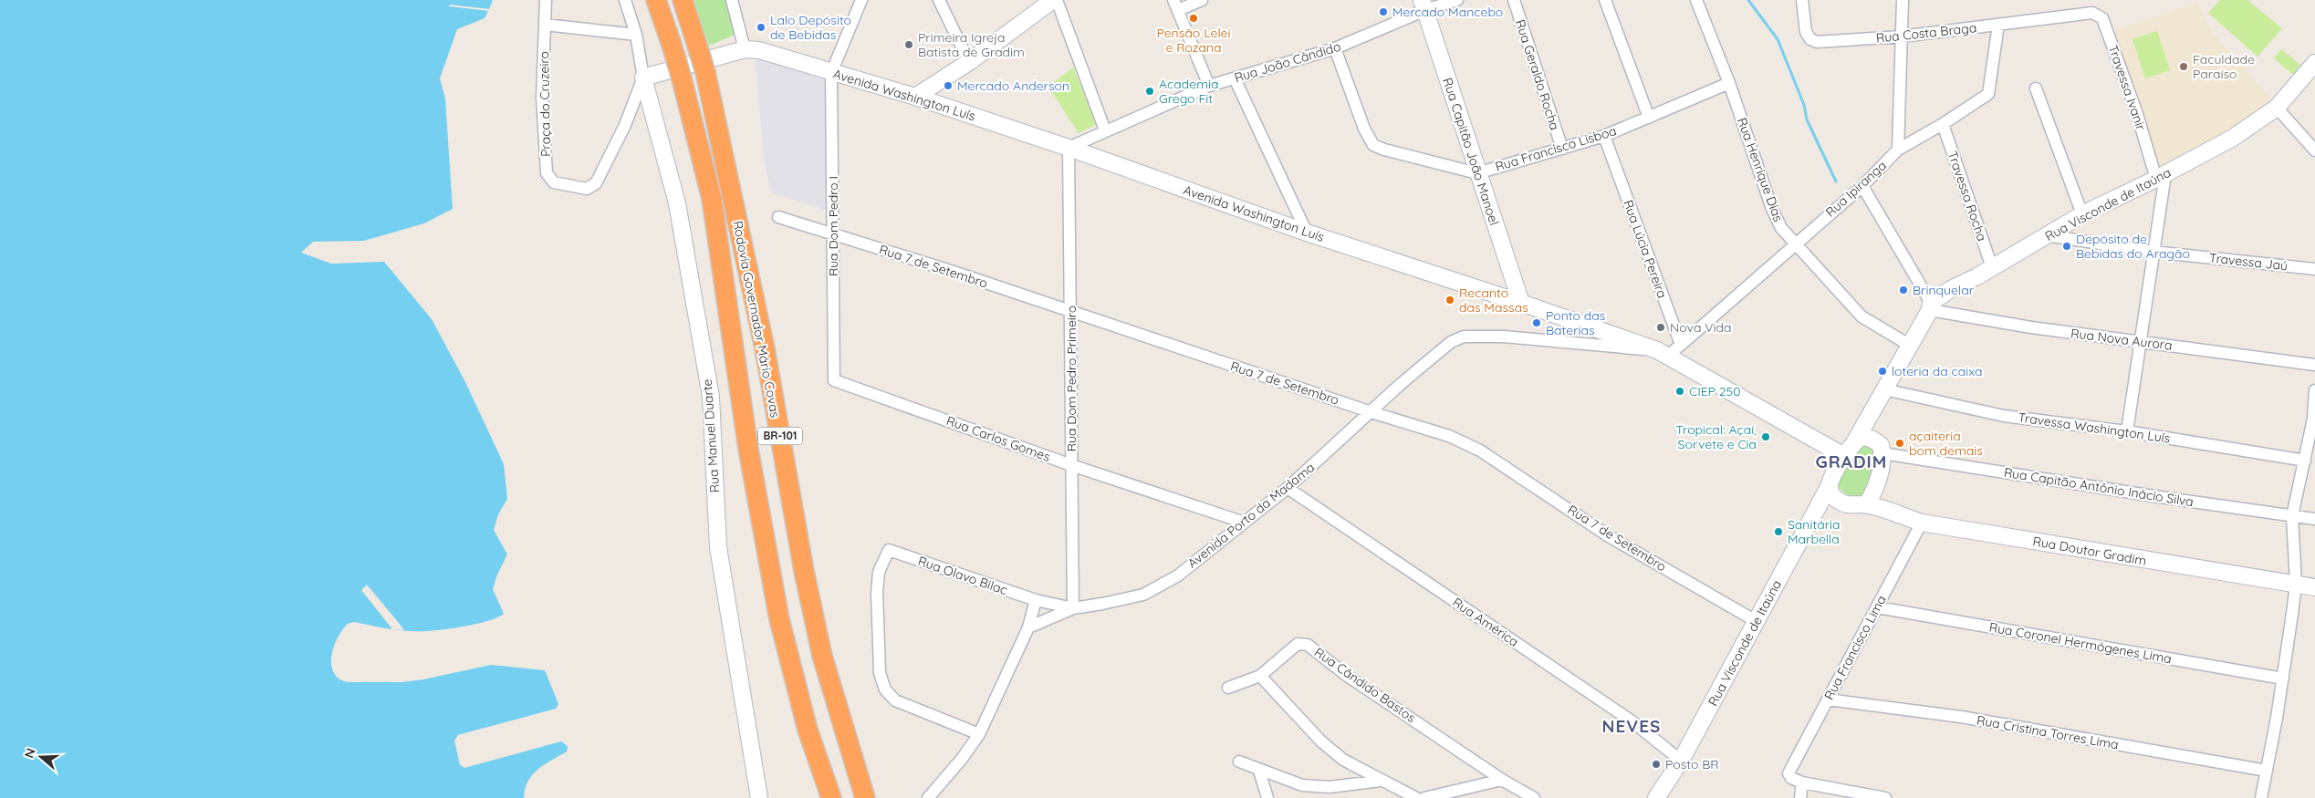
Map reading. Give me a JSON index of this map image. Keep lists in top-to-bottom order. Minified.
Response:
{"streets":{"highway":["Rodovia Governador Mário Covas","BR-101"],"street":["Rua Costa Braga","Rua João Cândido","Rua Geraldo Rocha","Travessa Ivanir","Avenida Washington Luís","Praça do Cruzeiro","Rua Francisco Lisboa","Rua Capitão João Manoel","Rua Henrique Dias","Rua Ipiranga","Travessa Rocha","Rua Visconde de Itaúna","Rua Dom Pedro I","Rua Lúcia Pereira","Travessa Jaú","Rua 7 de Setembro","Rua Nova Aurora","Rua Dom Pedro Primeiro","Travessa Washington Luís","Rua Manuel Duarte","Rua Carlos Gomes","Rua Capitão Antônio Inácio Silva","Avenida Porto da Madama","Rua Doutor Gradim","Rua Olavo Bilac","Rua América","Rua Coronel Hermógenes Lima","Rua Francisco Lima","Rua Cândido Bastos","Rua Cristina Torres Lima"]},"crossings":[["Rua Costa Braga","Travessa Ivanir"],["Rua Costa Braga","Rua Ipiranga"],["Rua João Cândido","Avenida Washington Luís"],["Rua João Cândido","Rua Capitão João Manoel"],["Rua João Cândido","Rua Dom Pedro Primeiro"],["Rua Geraldo Rocha","Rua Francisco Lisboa"],["Travessa Ivanir","Rua Visconde de Itaúna"],["Avenida Washington Luís","Praça do Cruzeiro"],["Avenida Washington Luís","Rua Capitão João Manoel"],["Avenida Washington Luís","Rua Visconde de Itaúna"],["Avenida Washington Luís","Rua Dom Pedro I"],["Avenida Washington Luís","Rua Dom Pedro Primeiro"],["Avenida Washington Luís","Rua Manuel Duarte"],["Avenida Washington Luís","Avenida Porto da Madama"],["Praça do Cruzeiro","Rua Manuel Duarte"],["Rua Francisco Lisboa","Rua Capitão João Manoel"],["Rua Francisco Lisboa","Rua Henrique Dias"],["Rua Francisco Lisboa","Rua Lúcia Pereira"],["Rua Henrique Dias","Rua Ipiranga"],["Rua Henrique Dias","Rua Visconde de Itaúna"],["Rua Ipiranga","Travessa Rocha"],["Rua Ipiranga","Rua Lúcia Pereira"],["Travessa Rocha","Rua Visconde de Itaúna"],["Rua Visconde de Itaúna","Travessa Jaú"],["Rua Visconde de Itaúna","Rua 7 de Setembro"],["Rua Visconde de Itaúna","Rua Nova Aurora"],["Rua Visconde de Itaúna","Travessa Washington Luís"],["Rua Visconde de Itaúna","Rua América"],["Rua Dom Pedro I","Rua 7 de Setembro"],["Rua Dom Pedro I","Rua Carlos Gomes"],["Rua 7 de Setembro","Rua Dom Pedro Primeiro"],["Rua 7 de Setembro","Avenida Porto da Madama"],["Rua Dom Pedro Primeiro","Rua Carlos Gomes"],["Rua Dom Pedro Primeiro","Avenida Porto da Madama"],["Rua Carlos Gomes","Avenida Porto da Madama"],["Avenida Porto da Madama","Rua Olavo Bilac"],["Avenida Porto da Madama","Rua América"],["Rua Doutor Gradim","Rua Francisco Lima"],["Rua Coronel Hermógenes Lima","Rua Francisco Lima"],["Rua Francisco Lima","Rua Cristina Torres Lima"]],"districts":["GRADIM","NEVES"],"places":["Mercado Mancebo","Pensão Lelei e Rozana","Lalo Depósito de Bebidas","Primeira Igreja Batista de Gradim","Faculdade Paraíso","Mercado Anderson","Academia Grego Fit","Depósito de Bebidas do Aragão","Brinquelar","Recanto das Massas","Ponto das Baterias","Nova Vida","loteria da caixa","CIEP 250","Tropical: Açaí, Sorvete e Cia","açaiteria bom demais","Sanitária Marbella","Posto BR"],"north":"left"}
